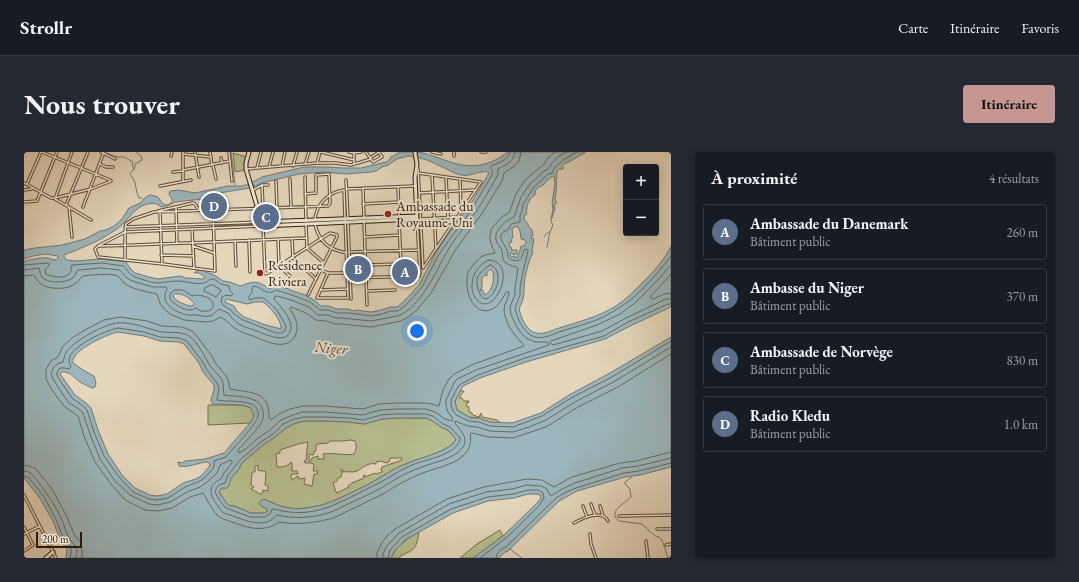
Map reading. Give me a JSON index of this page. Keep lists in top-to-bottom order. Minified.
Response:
{"water":["Niger"],"places":["Ambassade du Royaume-Uni","Résidence Riviera"],"scale_bar":"200 m","page":{"header":"Strollr","nav":["Carte","Itinéraire","Favoris"],"buttons":"Itinéraire","title":"Nous trouver","heading":["À proximité","4 résultats"],"map_buttons":["+","−"],"pins":["D","C","B","A"],"list":[{"mark":"A","name":"Ambassade du Danemark","note":"Bâtiment public","value":"260 m"},{"mark":"B","name":"Ambasse du Niger","note":"Bâtiment public","value":"370 m"},{"mark":"C","name":"Ambassade de Norvège","note":"Bâtiment public","value":"830 m"},{"mark":"D","name":"Radio Kledu","note":"Bâtiment public","value":"1.0 km"}],"scale":"200 m"}}
